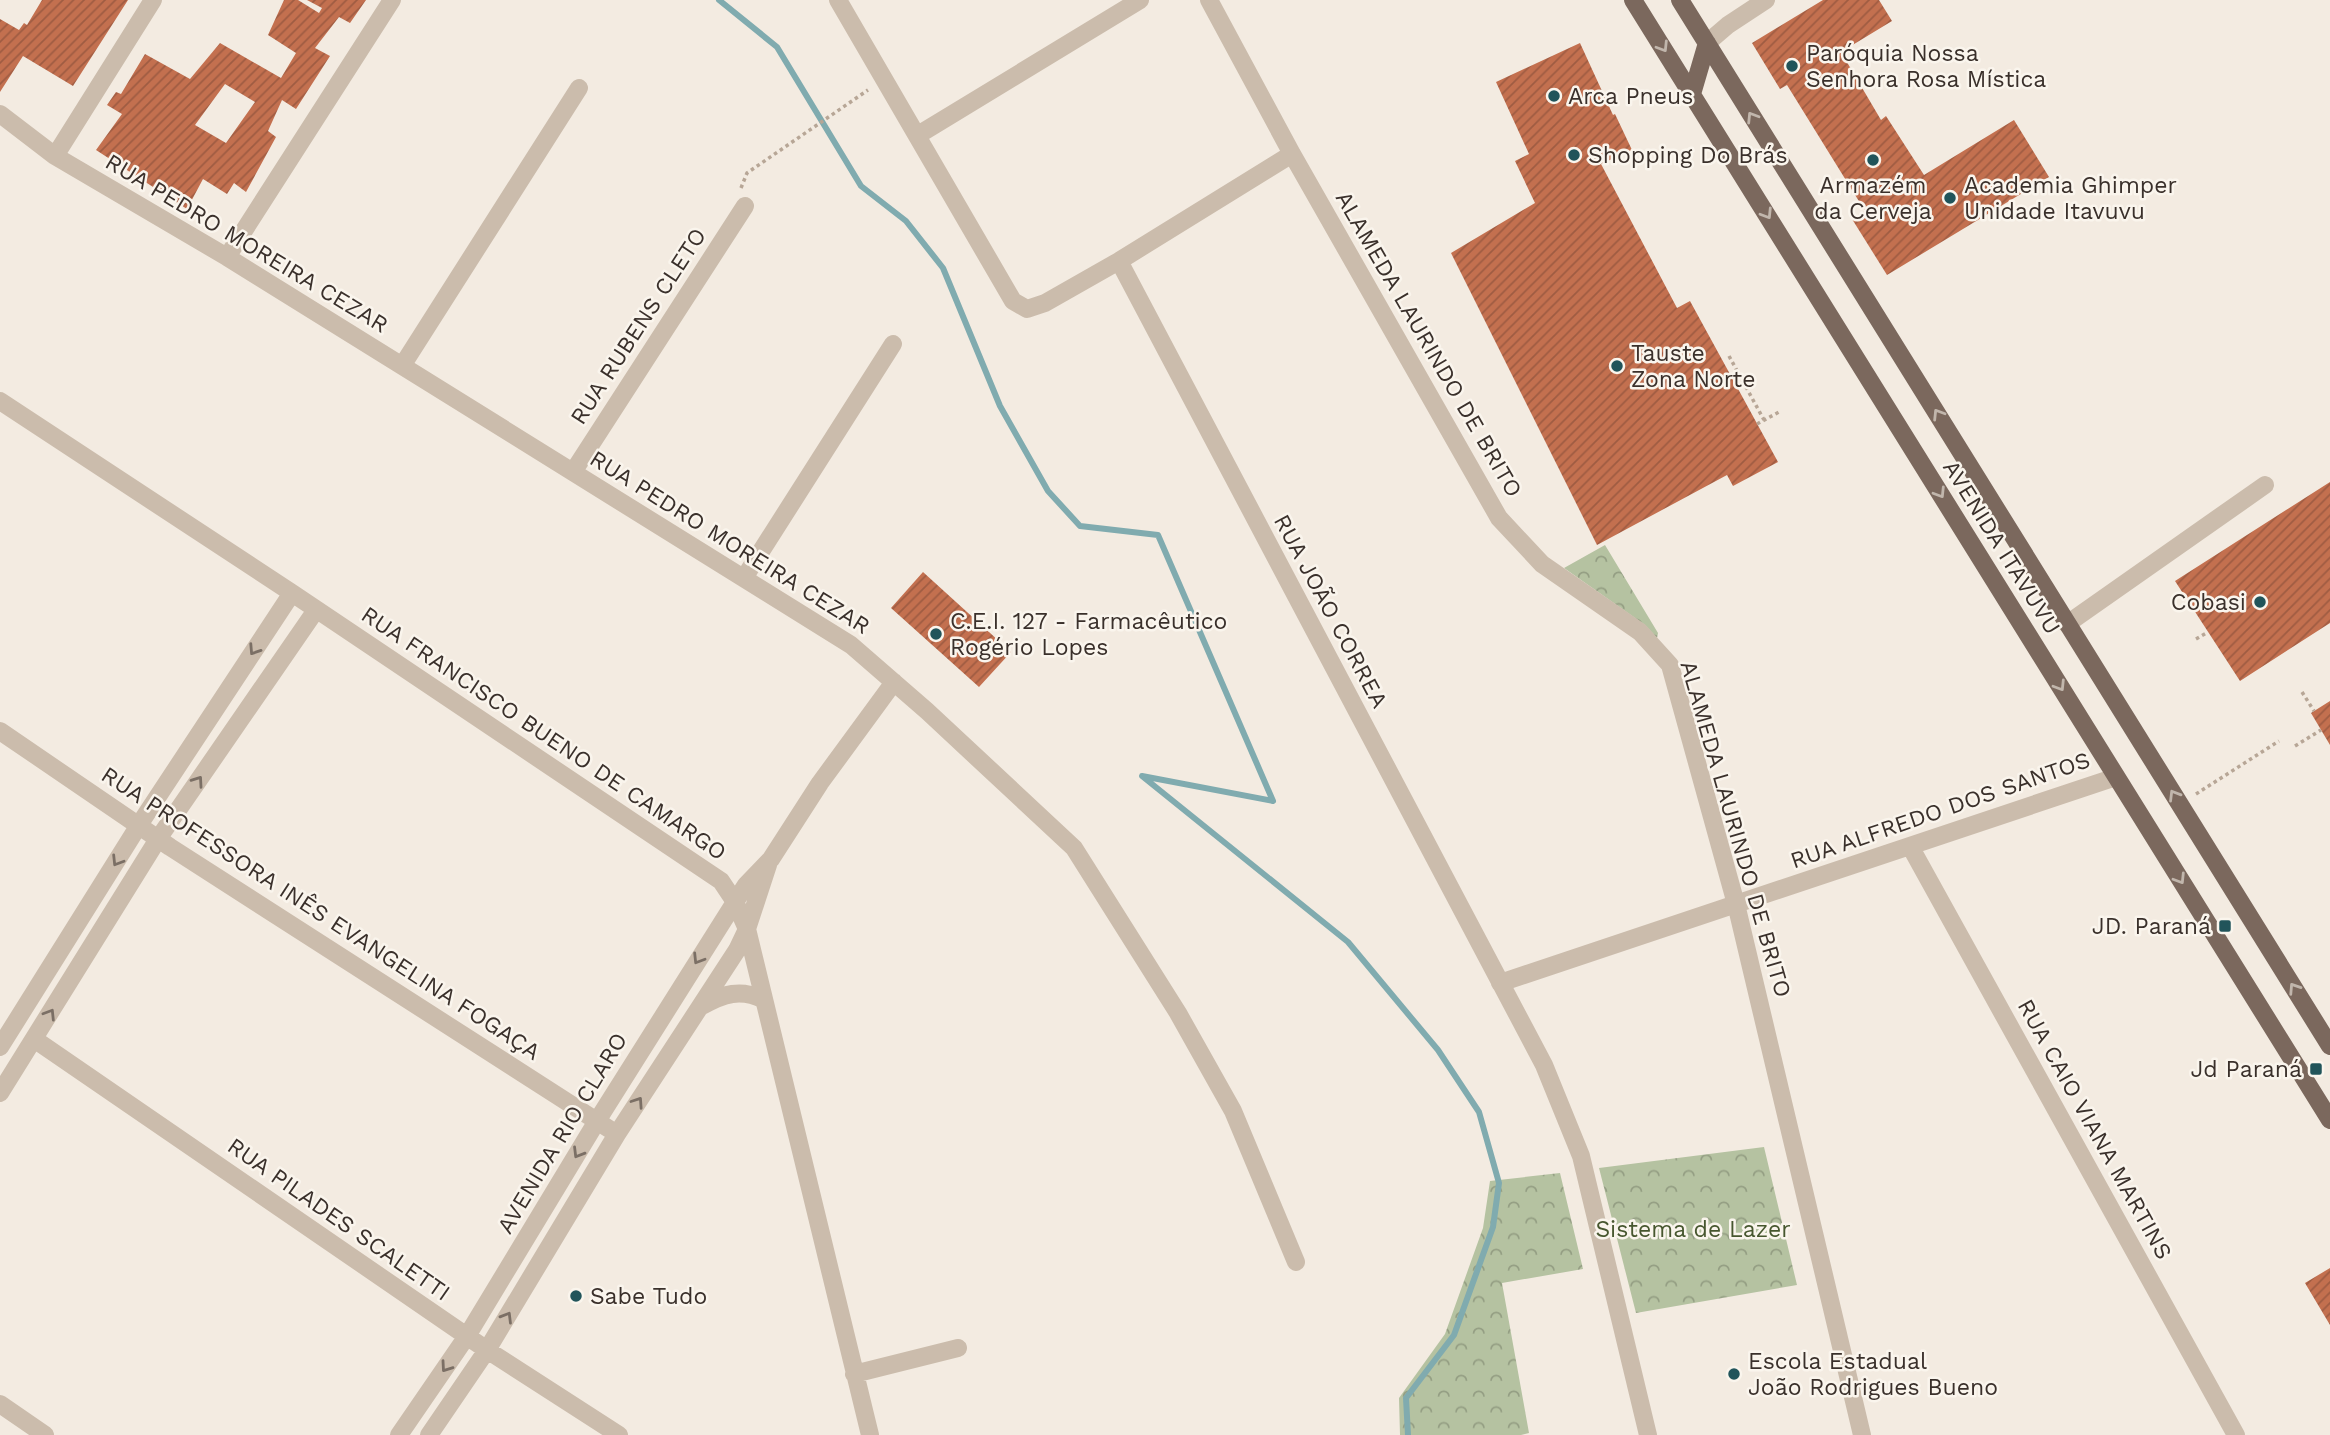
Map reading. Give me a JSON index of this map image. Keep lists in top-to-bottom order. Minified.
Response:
{"streets":{"main road":["AVENIDA ITAVUVU"],"street":["RUA PEDRO MOREIRA CEZAR","RUA RUBENS CLETO","ALAMEDA LAURINDO DE BRITO","RUA JOÃO CORREA","RUA FRANCISCO BUENO DE CAMARGO","RUA ALFREDO DOS SANTOS","RUA PROFESSORA INÊS EVANGELINA FOGAÇA","RUA CAIO VIANA MARTINS","AVENIDA RIO CLARO","RUA PILADES SCALETTI"]},"crossings":[["RUA PEDRO MOREIRA CEZAR","RUA RUBENS CLETO"],["RUA PEDRO MOREIRA CEZAR","AVENIDA RIO CLARO"],["ALAMEDA LAURINDO DE BRITO","RUA ALFREDO DOS SANTOS"],["AVENIDA ITAVUVU","RUA ALFREDO DOS SANTOS"],["RUA JOÃO CORREA","RUA ALFREDO DOS SANTOS"],["RUA FRANCISCO BUENO DE CAMARGO","AVENIDA RIO CLARO"],["RUA ALFREDO DOS SANTOS","RUA CAIO VIANA MARTINS"],["RUA PROFESSORA INÊS EVANGELINA FOGAÇA","AVENIDA RIO CLARO"],["AVENIDA RIO CLARO","RUA PILADES SCALETTI"]],"parks":["Sistema de Lazer"],"places":{"other":["Paróquia Nossa Senhora Rosa Mística","Arca Pneus","Shopping Do Brás","Armazém da Cerveja","Academia Ghimper Unidade Itavuvu","Tauste Zona Norte","Cobasi","C.E.I. 127 - Farmacêutico Rogério Lopes","Sabe Tudo","Escola Estadual João Rodrigues Bueno"],"transit":["JD. Paraná","Jd Paraná"]}}
